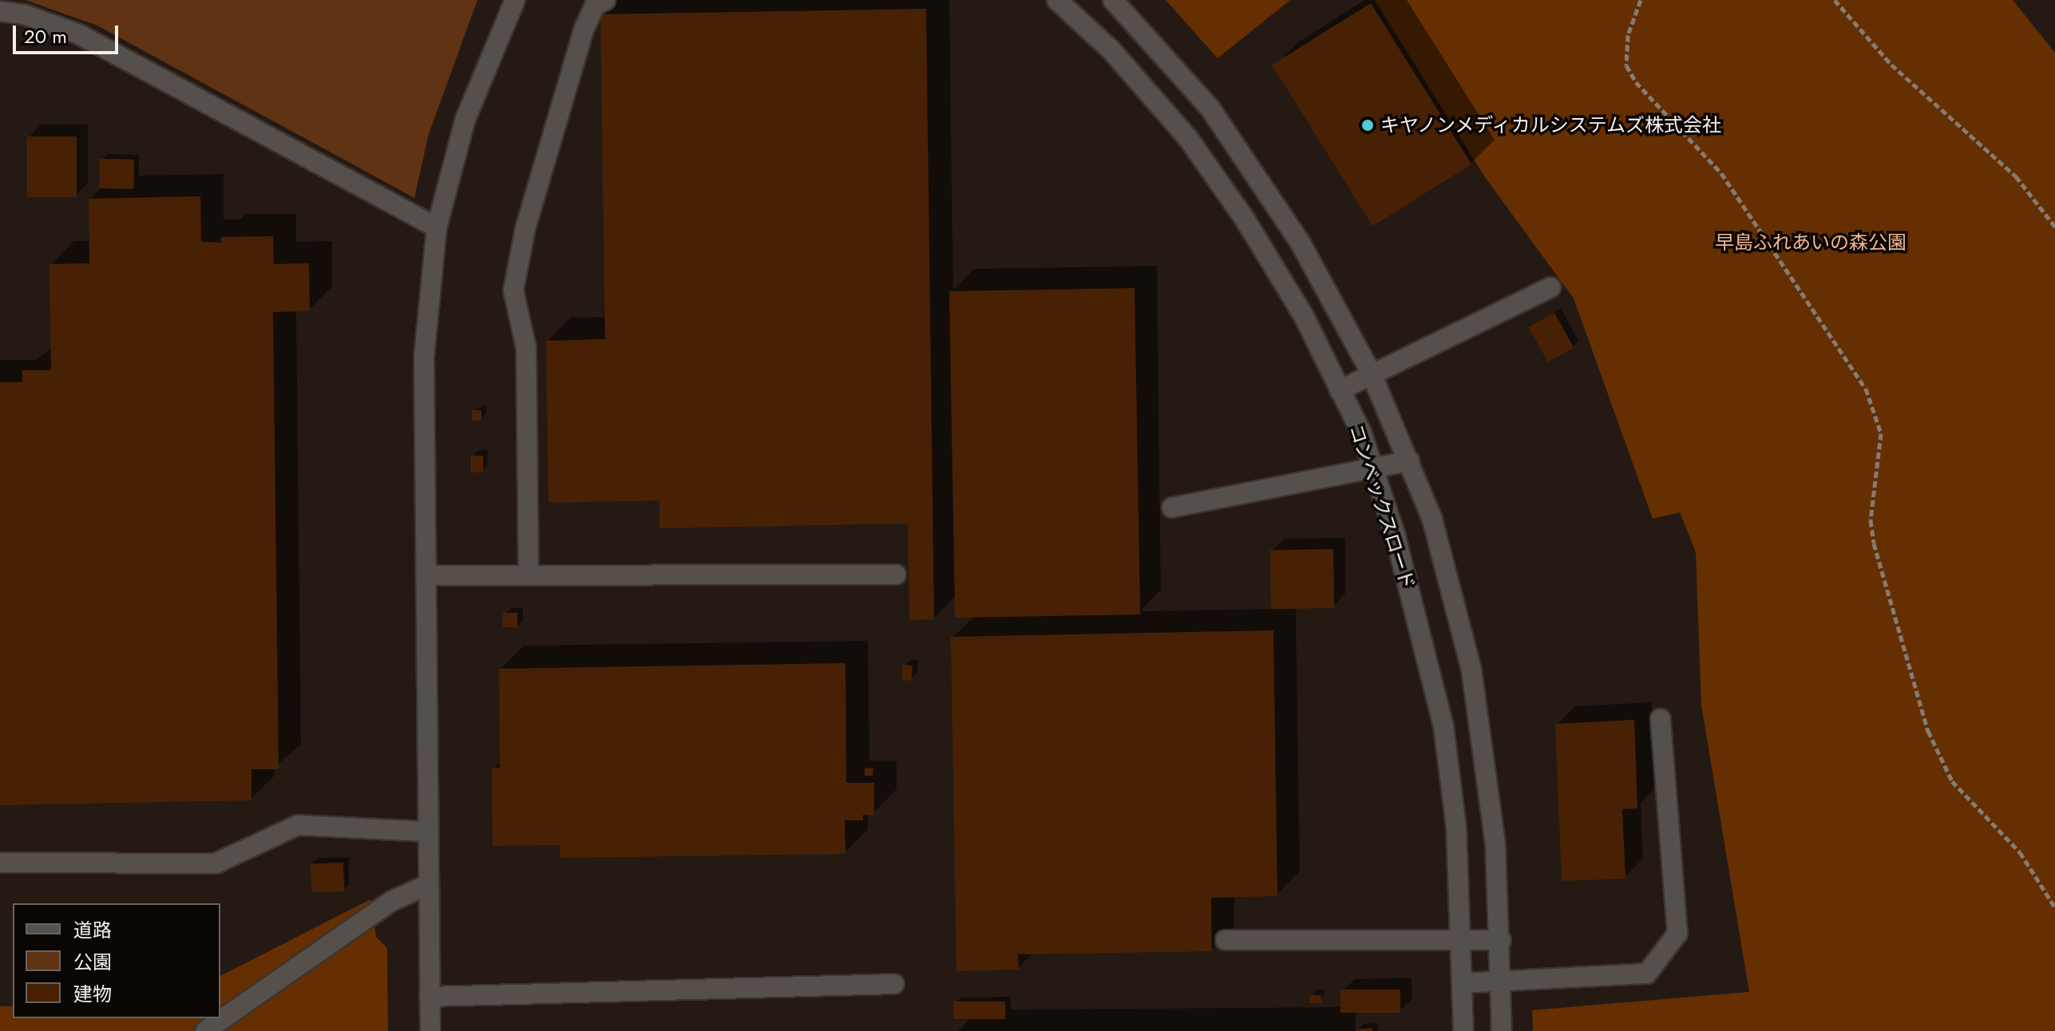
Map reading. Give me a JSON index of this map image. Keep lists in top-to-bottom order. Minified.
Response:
{"streets":{"street":["コンベックスロード"]},"parks":["早島ふれあいの森公園"],"places":["キヤノンメディカルシステムズ株式会社"],"legend":["道路","公園","建物"],"scale_bar":"20 m"}
